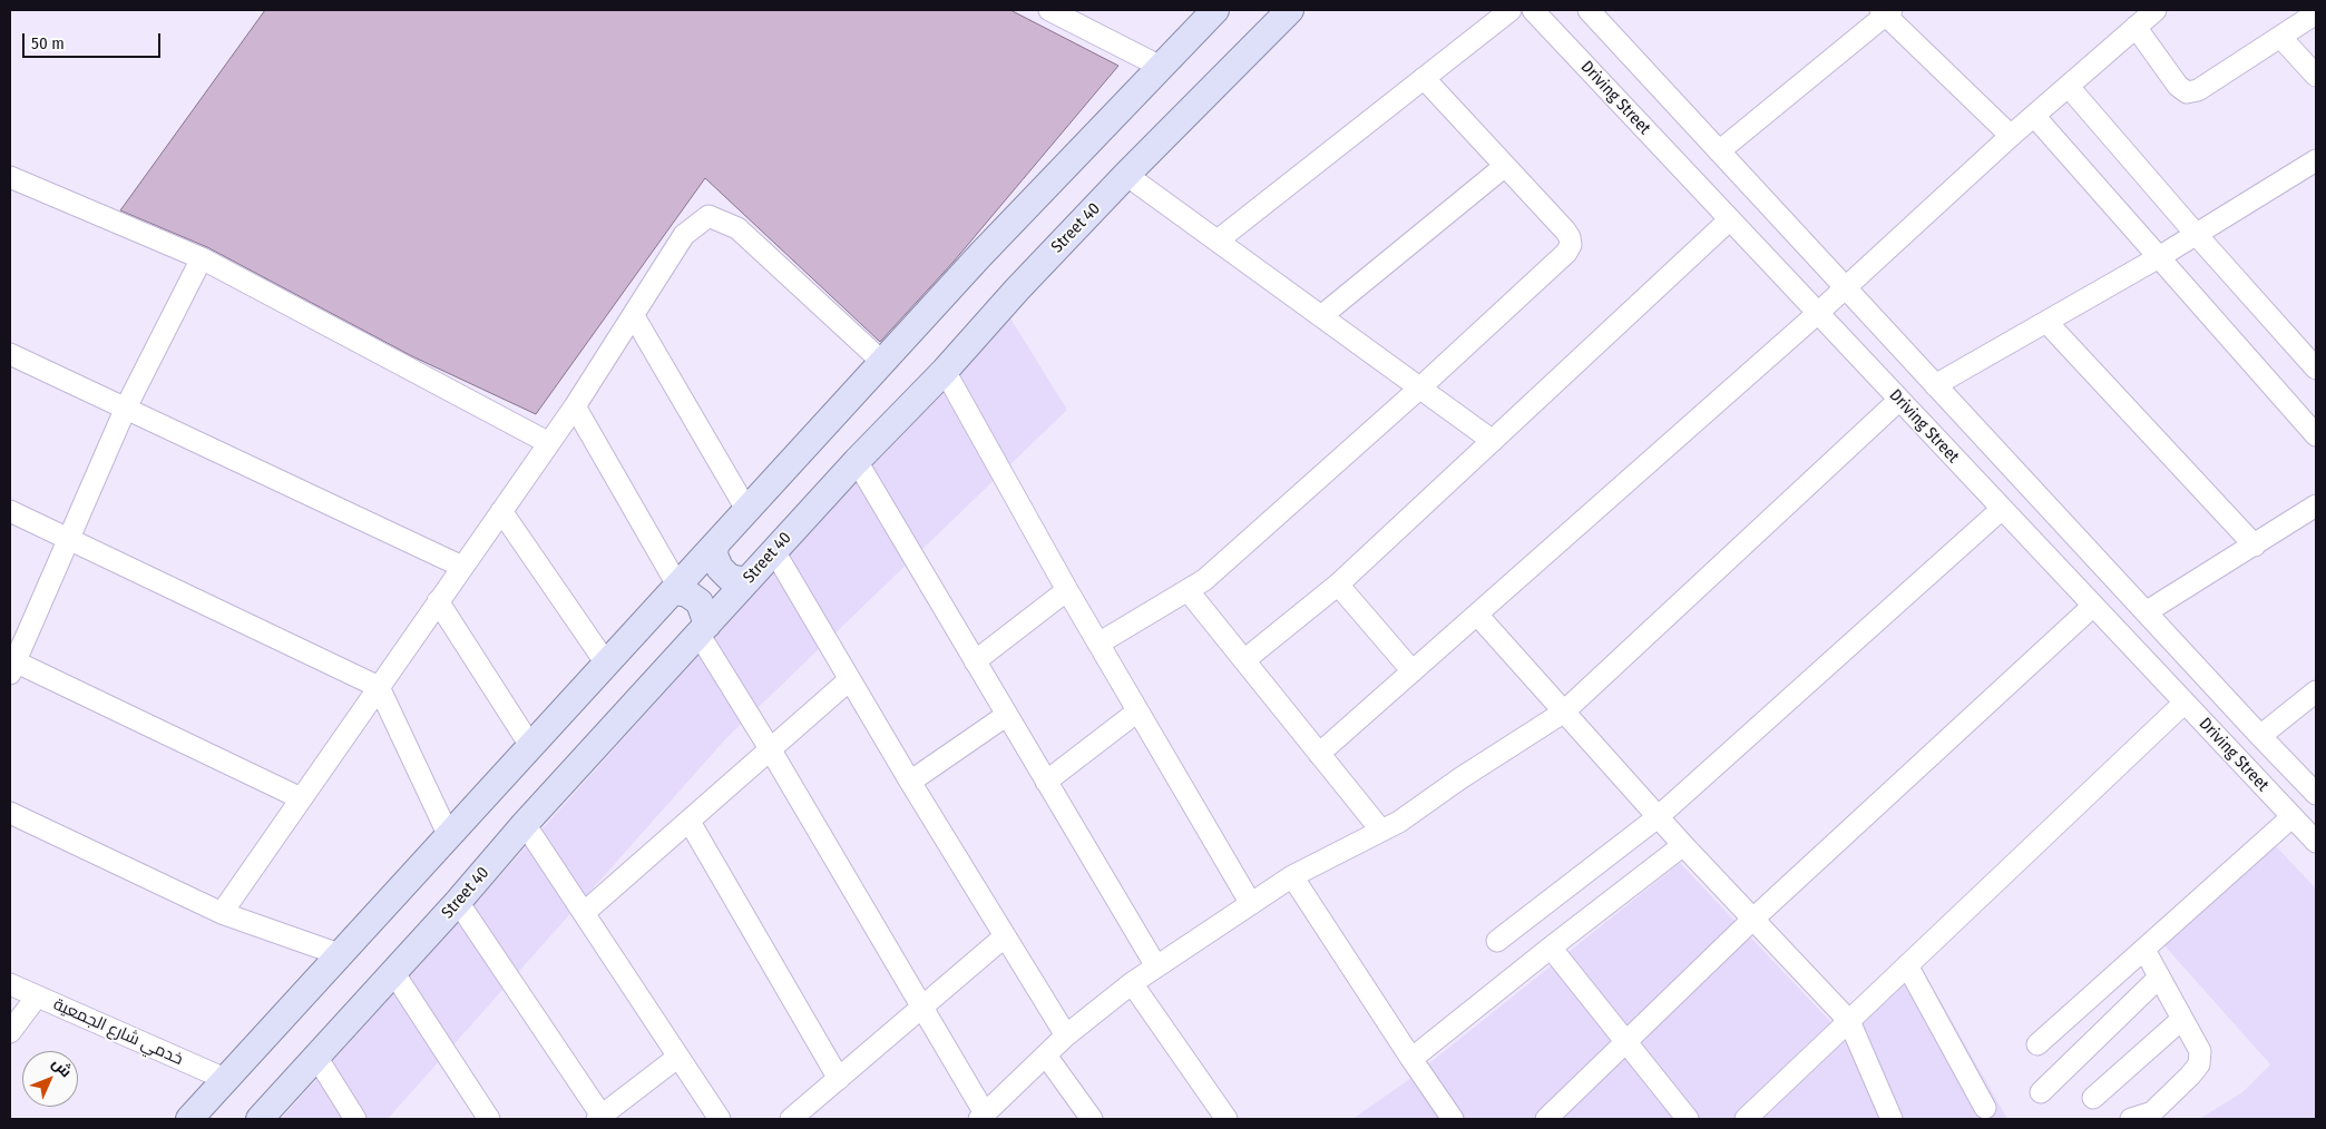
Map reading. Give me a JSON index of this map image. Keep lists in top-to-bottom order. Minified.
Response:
{"streets":{"main road":["Street 40"],"street":["Driving Street","خدمي شارع الجمعية"]},"scale_bar":"50 m","north":"top right"}
